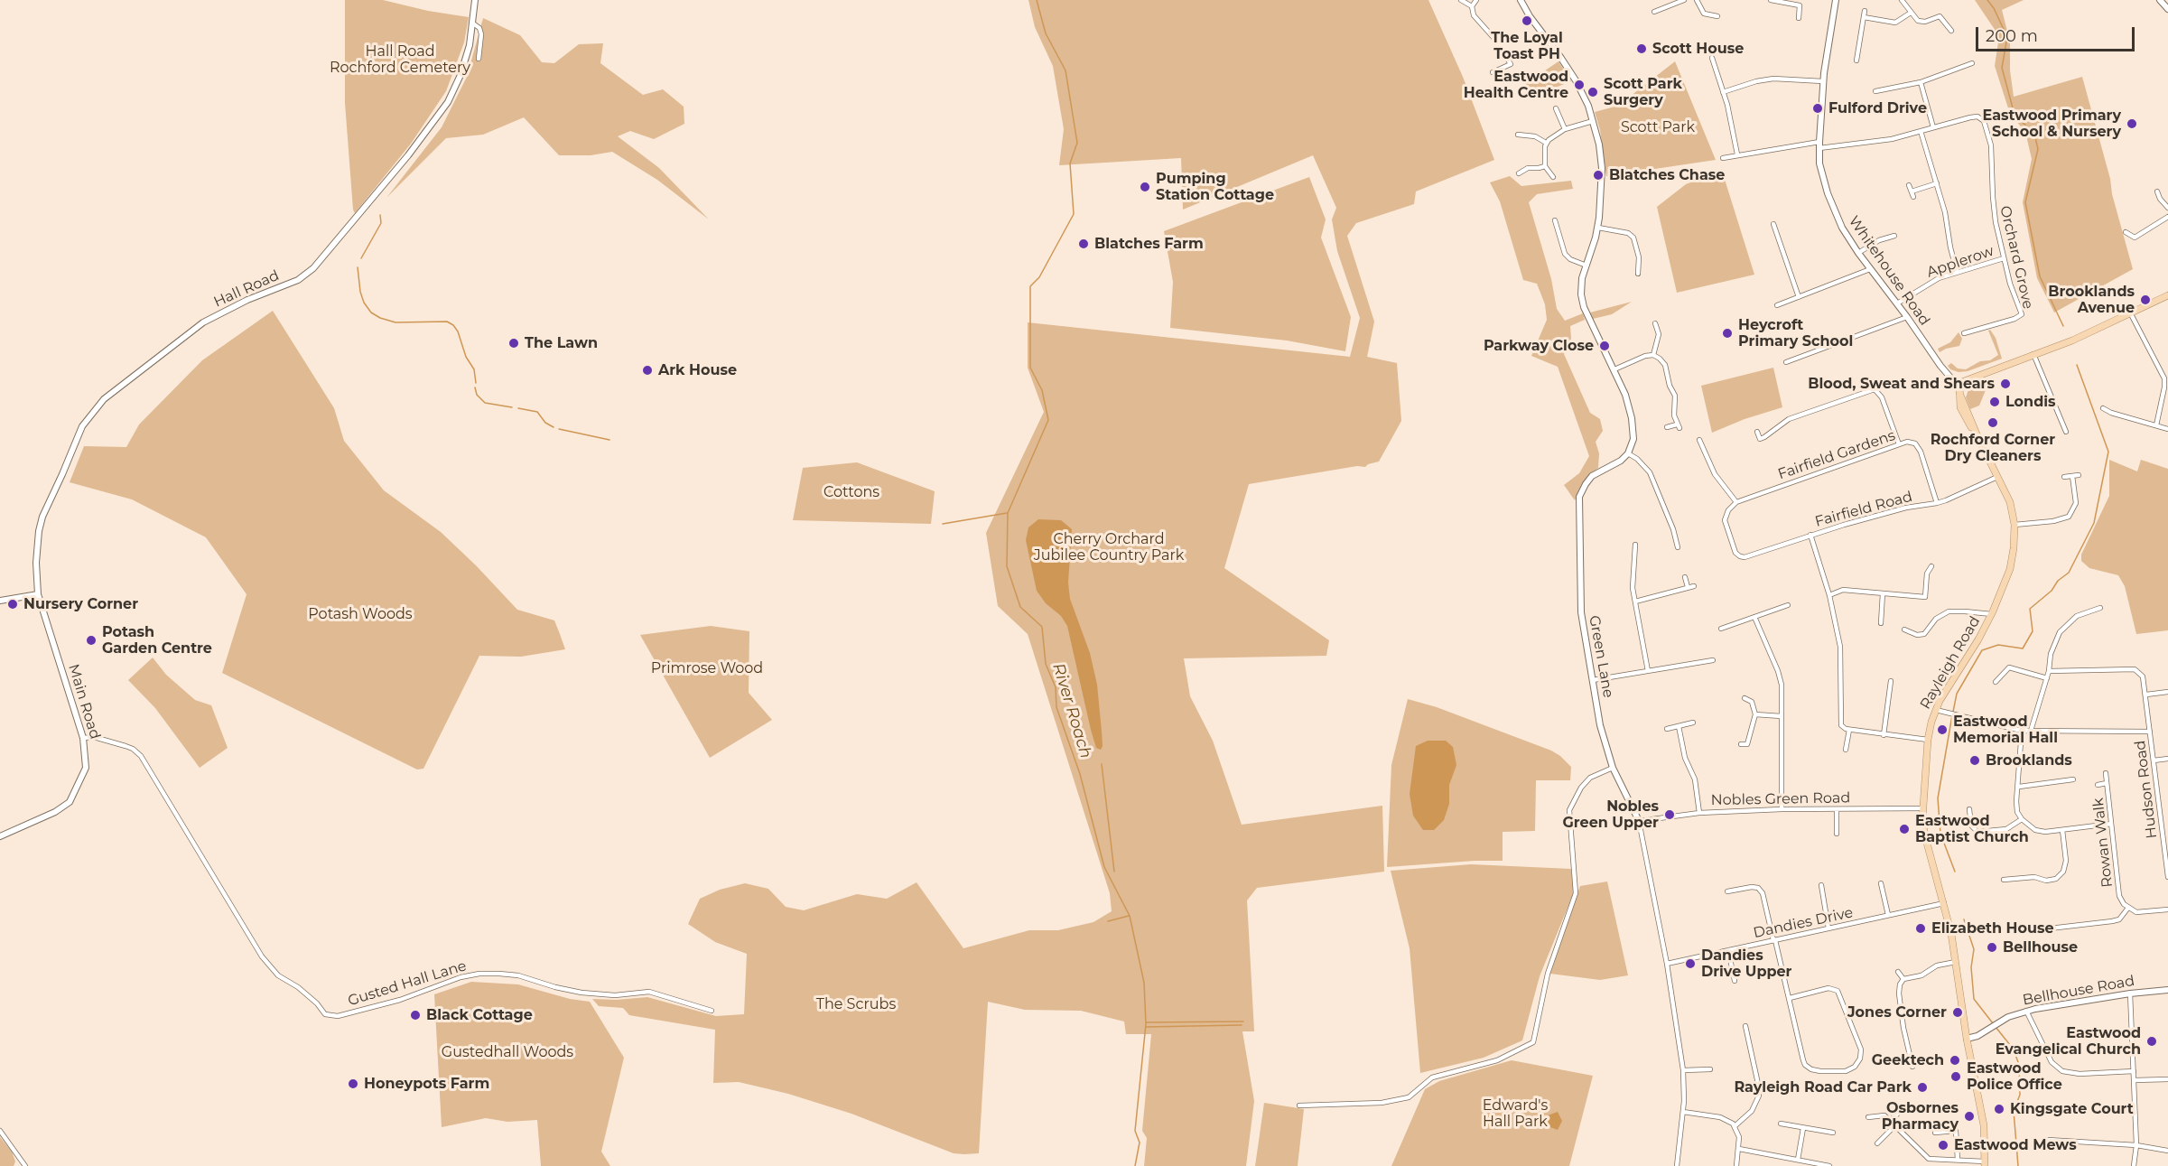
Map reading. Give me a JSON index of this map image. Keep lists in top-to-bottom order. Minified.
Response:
{"streets":{"main road":["Rayleigh Road"],"street":["Orchard Grove","Applerow","Whitehouse Road","Hall Road","Fairfield Gardens","Fairfield Road","Green Lane","Main Road","Hudson Road","Nobles Green Road","Rowan Walk","Dandies Drive","Gusted Hall Lane","Bellhouse Road"]},"crossings":[["Orchard Grove","Applerow"],["Orchard Grove","Whitehouse Road"],["Applerow","Whitehouse Road"],["Whitehouse Road","Rayleigh Road"],["Hall Road","Main Road"],["Fairfield Gardens","Fairfield Road"],["Fairfield Road","Rayleigh Road"],["Green Lane","Nobles Green Road"],["Green Lane","Dandies Drive"],["Rayleigh Road","Nobles Green Road"],["Rayleigh Road","Dandies Drive"],["Rayleigh Road","Bellhouse Road"],["Main Road","Gusted Hall Lane"]],"water":["River Roach"],"parks":["Hall Road Rochford Cemetery","Scott Park","Cottons","Cherry Orchard Jubilee Country Park","Potash Woods","Primrose Wood","The Scrubs","Gustedhall Woods","Edward's Hall Park"],"places":["The Loyal Toast PH","Scott House","Eastwood Health Centre","Scott Park Surgery","Fulford Drive","Eastwood Primary School & Nursery","Blatches Chase","Pumping Station Cottage","Blatches Farm","Brooklands Avenue","Heycroft Primary School","The Lawn","Parkway Close","Ark House","Blood, Sweat and Shears","Londis","Rochford Corner Dry Cleaners","Nursery Corner","Potash Garden Centre","Eastwood Memorial Hall","Brooklands","Nobles Green Upper","Eastwood Baptist Church","Elizabeth House","Bellhouse","Dandies Drive Upper","Jones Corner","Black Cottage","Eastwood Evangelical Church","Geektech","Eastwood Police Office","Honeypots Farm","Rayleigh Road Car Park","Kingsgate Court","Osbornes Pharmacy","Eastwood Mews"],"scale_bar":"200 m"}
